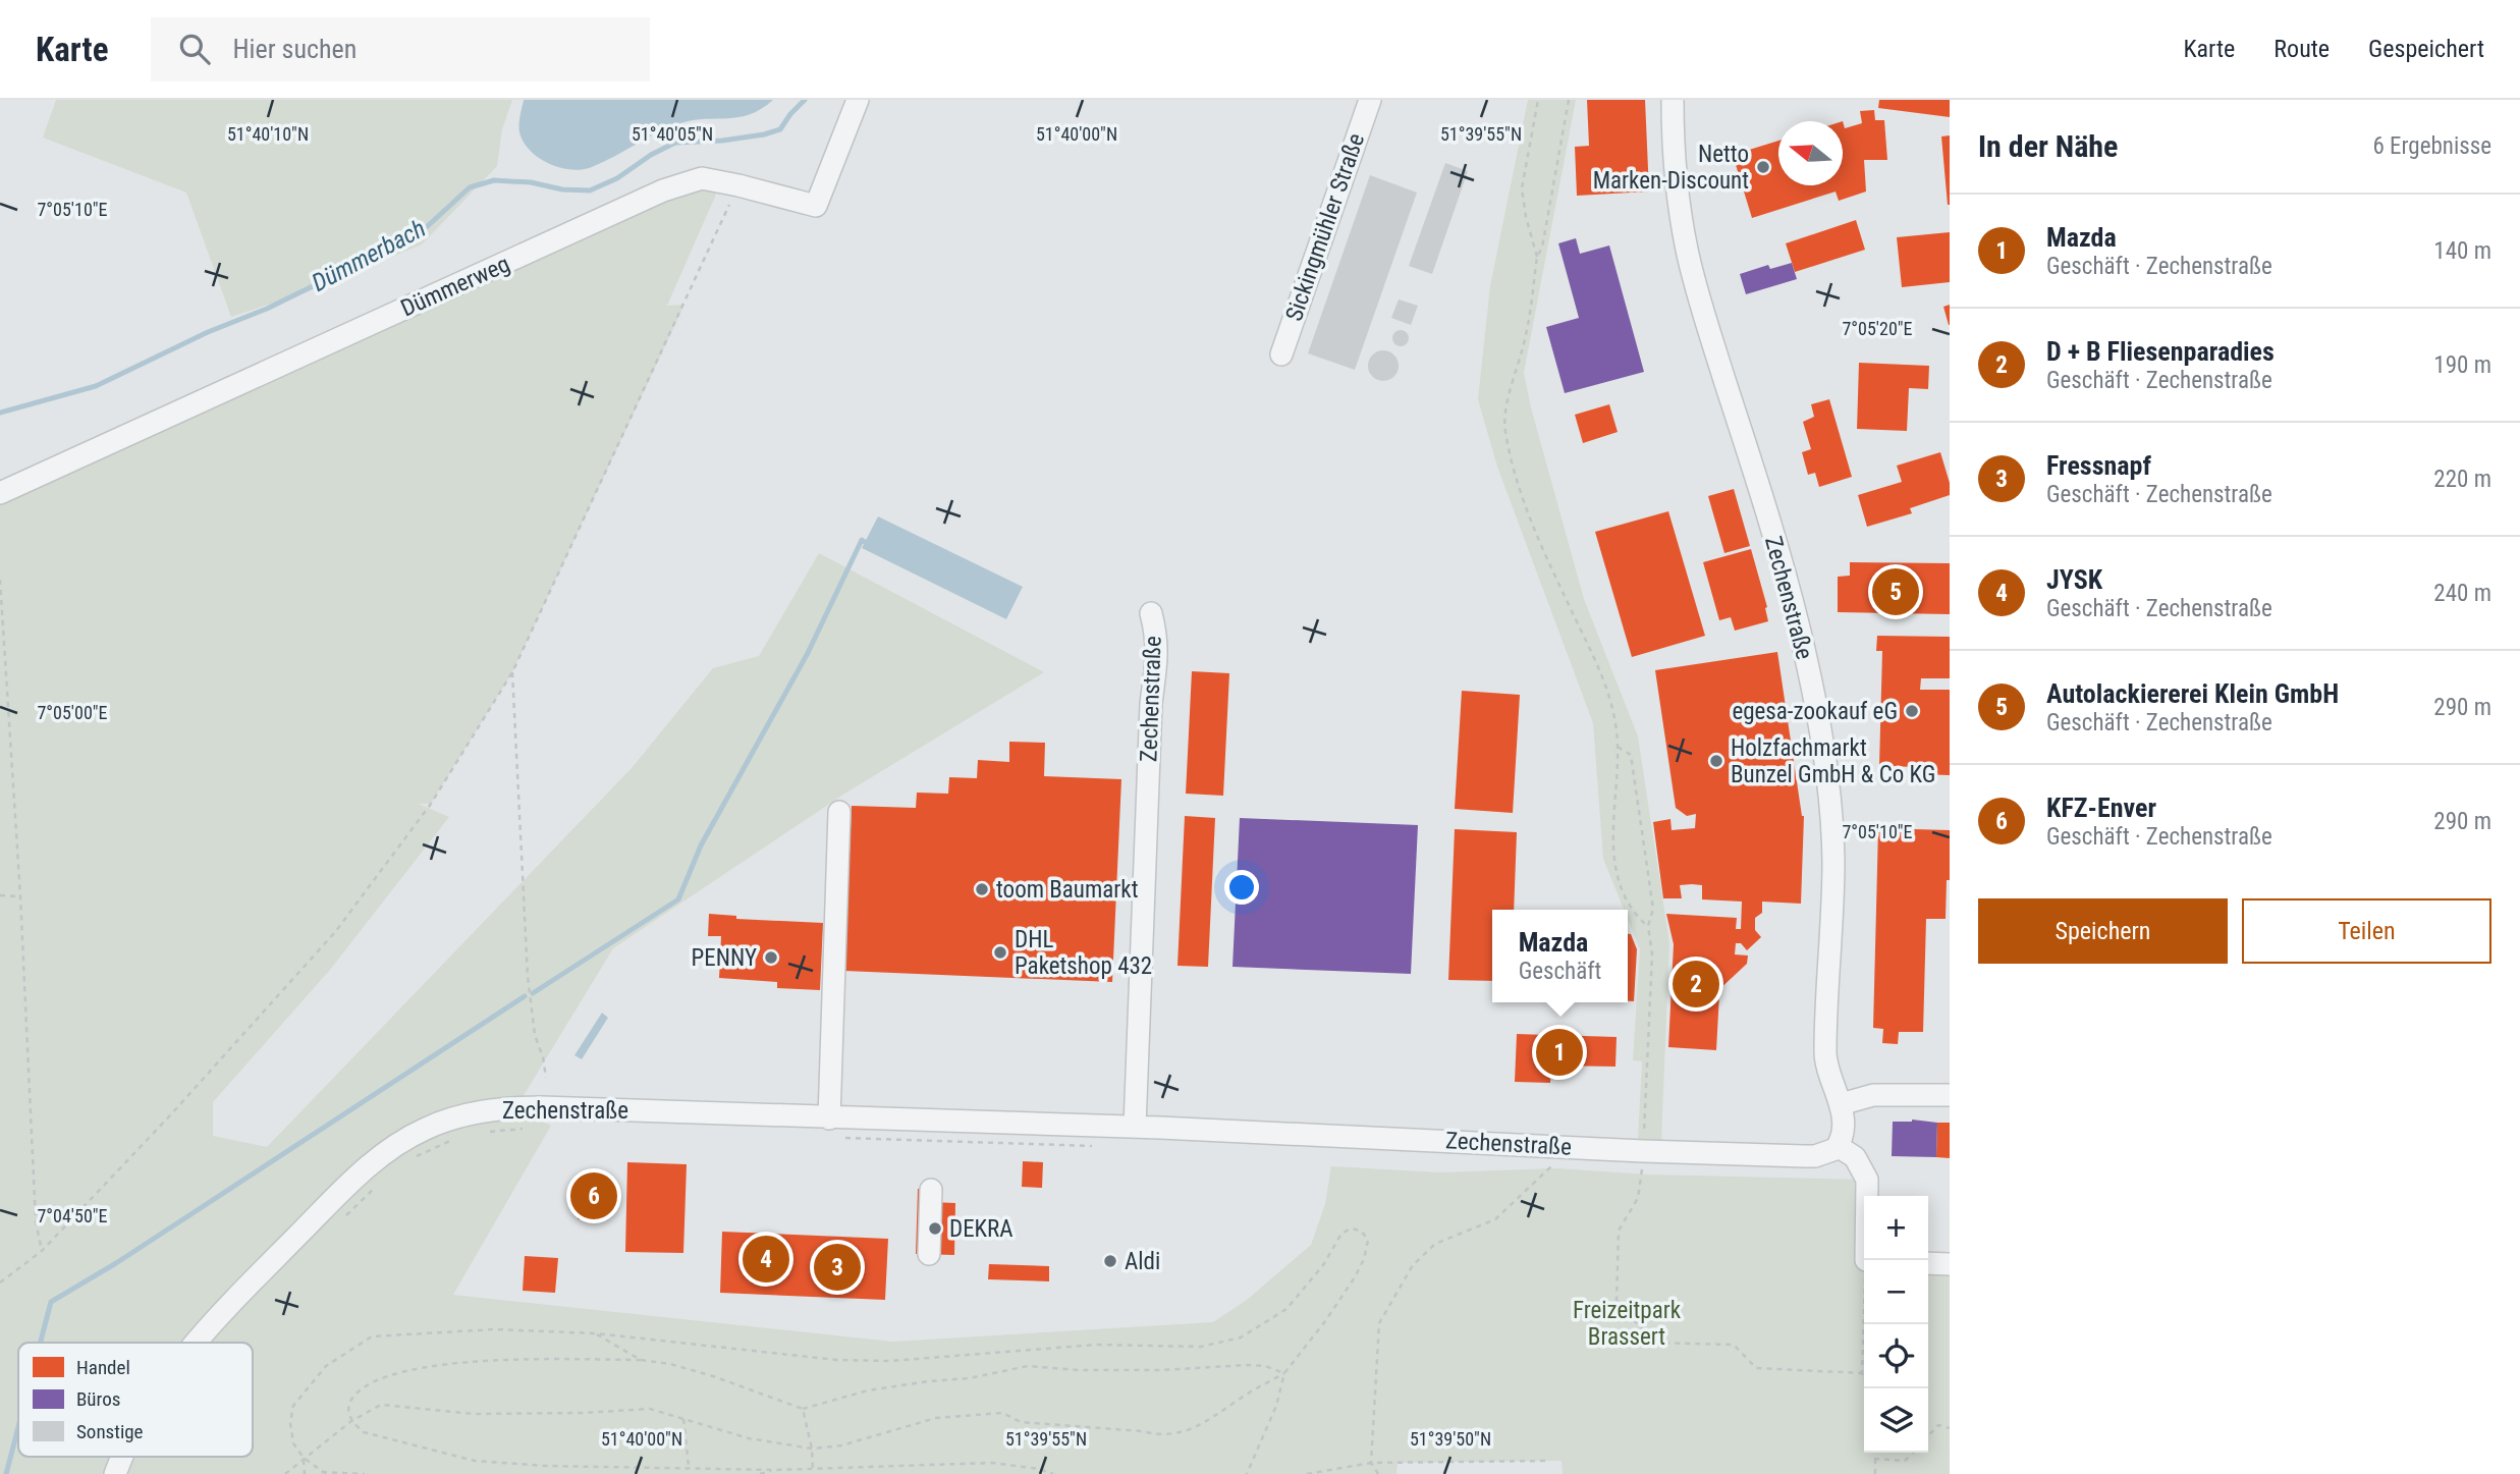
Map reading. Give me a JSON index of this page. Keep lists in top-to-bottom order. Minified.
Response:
{"streets":{"street":["Sickingmühler Straße","Dümmerweg","Zechenstraße"]},"water":["Dümmerbach"],"parks":["Freizeitpark Brassert"],"places":["Netto Marken-Discount","egesa-zookauf eG","Holzfachmarkt Bunzel GmbH & Co KG","toom Baumarkt","DHL Paketshop 432","PENNY","DEKRA","Aldi"],"legend":["Handel","Büros","Sonstige"],"north":"left","page":{"header":"Karte","search":"Hier suchen","nav":["Karte","Route","Gespeichert"],"heading":["In der Nähe","6 Ergebnisse"],"list":[{"mark":"1","name":"Mazda","note":"Geschäft · Zechenstraße","value":"140 m"},{"mark":"2","name":"D + B Fliesenparadies","note":"Geschäft · Zechenstraße","value":"190 m"},{"mark":"3","name":"Fressnapf","note":"Geschäft · Zechenstraße","value":"220 m"},{"mark":"4","name":"JYSK","note":"Geschäft · Zechenstraße","value":"240 m"},{"mark":"5","name":"Autolackiererei Klein GmbH","note":"Geschäft · Zechenstraße","value":"290 m"},{"mark":"6","name":"KFZ-Enver","note":"Geschäft · Zechenstraße","value":"290 m"}],"pins":["5","2","1","6","4","3"],"buttons":["Speichern","Teilen"],"popup":["Mazda","Geschäft"],"map_buttons":["+","−"]},"coordinates":["51°40'10\"N","51°40'05\"N","51°40'00\"N","51°39'55\"N","7°05'10\"E","7°05'20\"E","7°05'00\"E","7°04'50\"E","51°39'50\"N"]}
